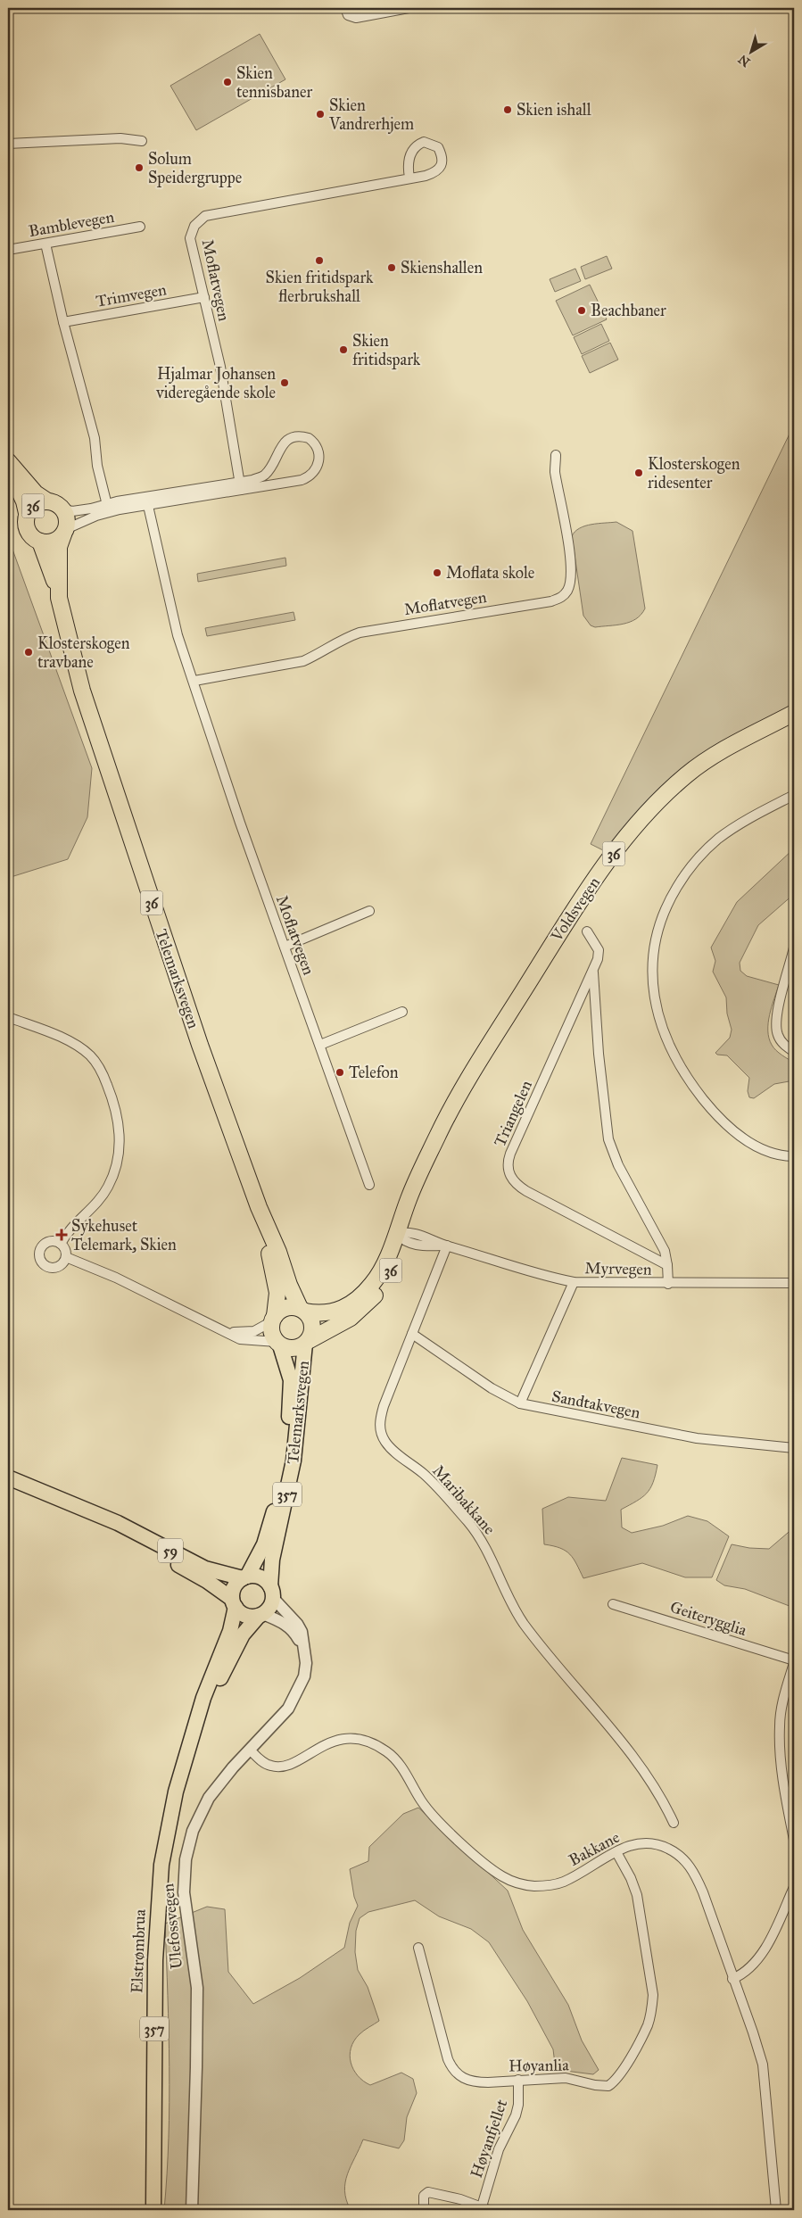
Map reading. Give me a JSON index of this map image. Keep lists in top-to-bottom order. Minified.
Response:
{"streets":{"highway":["36","Voldsvegen","Telemarksvegen"],"main road":["357","59","Elstrømbrua"],"street":["Bamblevegen","Moflatvegen","Trimvegen","Triangelen","Myrvegen","Sandtakvegen","Maribakkane","Geiterygglia","Bakkane","Ulefossvegen","Høyanlia","Høyanfjellet"]},"crossings":[["Moflatvegen","Trimvegen"],["36","Voldsvegen"],["36","Telemarksvegen"],["Voldsvegen","Telemarksvegen"],["Voldsvegen","Myrvegen"],["Telemarksvegen","357"],["Telemarksvegen","59"],["Telemarksvegen","Ulefossvegen"],["Telemarksvegen","Elstrømbrua"],["Triangelen","Myrvegen"],["Myrvegen","Maribakkane"],["Sandtakvegen","Maribakkane"],["357","59"],["357","Ulefossvegen"],["357","Elstrømbrua"],["59","Ulefossvegen"],["59","Elstrømbrua"],["Bakkane","Ulefossvegen"],["Bakkane","Høyanlia"],["Ulefossvegen","Elstrømbrua"],["Høyanlia","Høyanfjellet"]],"places":{"other":["Skien tennisbaner","Skien ishall","Skien Vandrerhjem","Solum Speidergruppe","Skien fritidspark flerbrukshall","Skienshallen","Beachbaner","Skien fritidspark","Hjalmar Johansen videregående skole","Klosterskogen ridesenter","Moflata skole","Klosterskogen travbane","Telefon"],"health":["Sykehuset Telemark, Skien"]},"north":"bottom left"}
